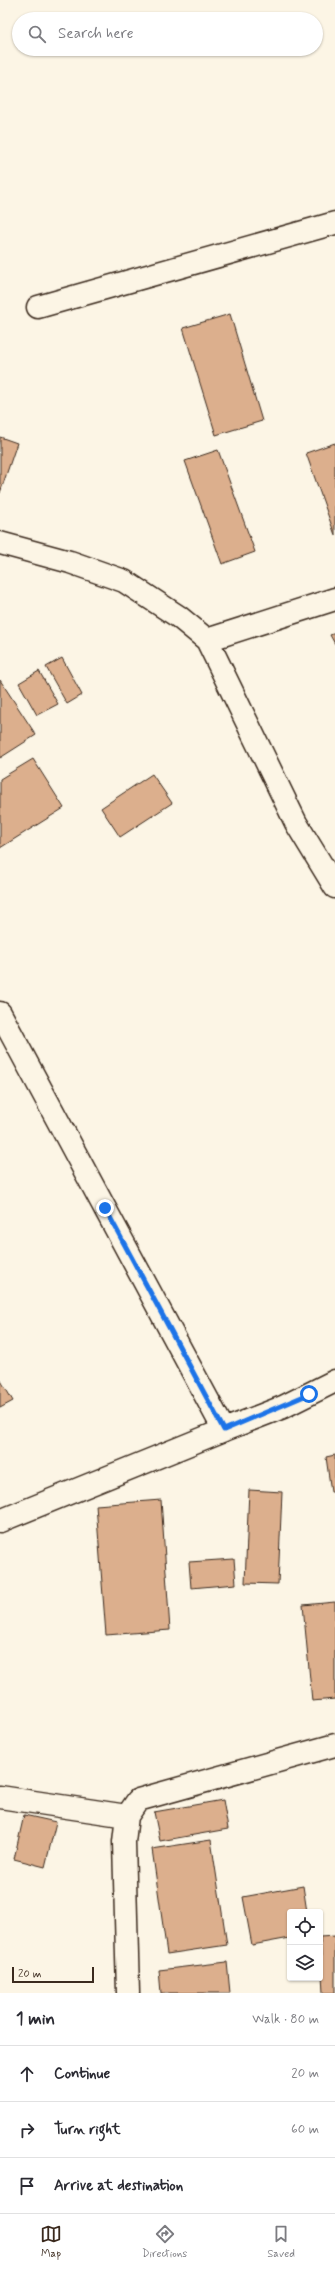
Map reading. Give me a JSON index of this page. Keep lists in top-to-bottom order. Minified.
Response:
{"scale_bar":"20 m","page":{"search":"Search here","scale":"20 m","heading":["1 min","Walk · 80 m"],"list":[["Continue","20 m"],["Turn right","60 m"],"Arrive at destination"],"nav":["Map","Directions","Saved"]}}
